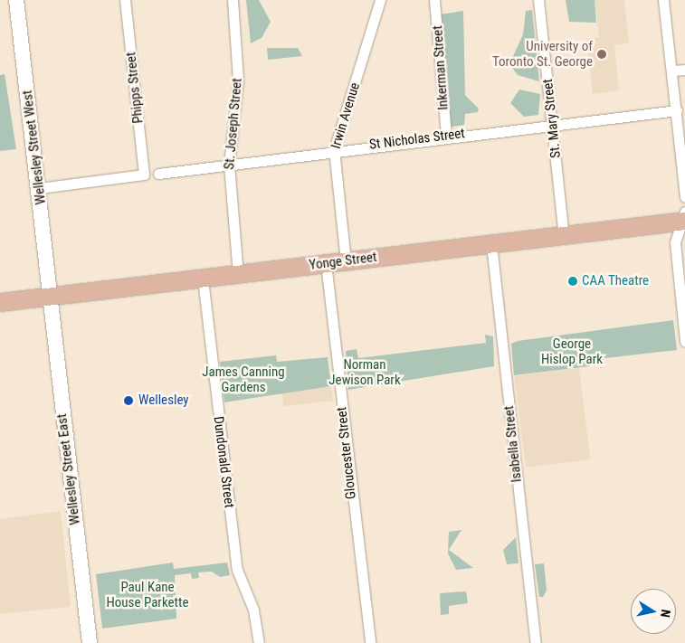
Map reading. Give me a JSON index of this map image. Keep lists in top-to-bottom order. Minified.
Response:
{"streets":{"main road":["Yonge Street"],"street":["Inkerman Street","Phipps Street","Irwin Avenue","St. Mary Street","St. Joseph Street","St Nicholas Street","Wellesley Street West","Isabella Street","Gloucester Street","Dundonald Street","Wellesley Street East"]},"crossings":[["Inkerman Street","St Nicholas Street"],["Phipps Street","Wellesley Street West"],["Irwin Avenue","St Nicholas Street"],["Irwin Avenue","Yonge Street"],["St. Mary Street","St Nicholas Street"],["St. Mary Street","Yonge Street"],["St. Joseph Street","St Nicholas Street"],["St. Joseph Street","Yonge Street"],["Wellesley Street West","Yonge Street"],["Wellesley Street West","Wellesley Street East"],["Yonge Street","Isabella Street"],["Yonge Street","Gloucester Street"],["Yonge Street","Dundonald Street"],["Yonge Street","Wellesley Street East"]],"parks":["George Hislop Park","Norman Jewison Park","James Canning Gardens","Paul Kane House Parkette"],"places":["University of Toronto St. George","CAA Theatre","Wellesley"],"north":"right"}
